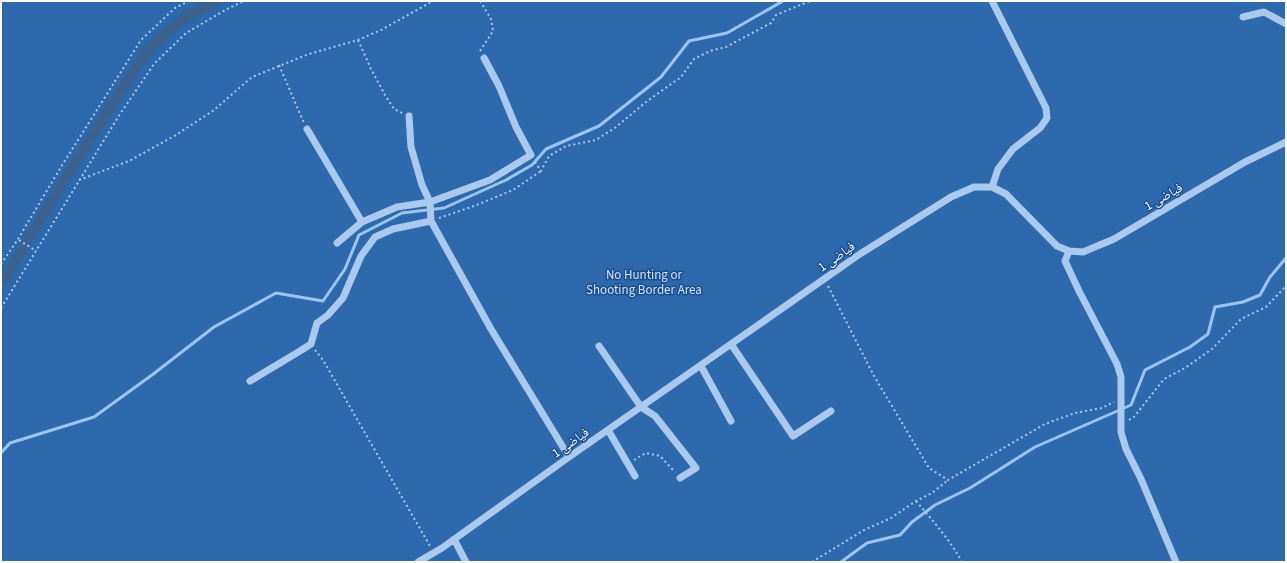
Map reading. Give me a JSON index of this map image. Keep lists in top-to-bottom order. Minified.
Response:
{"streets":{"street":["فیاضی 1"]},"parks":["No Hunting or Shooting Border Area"]}
